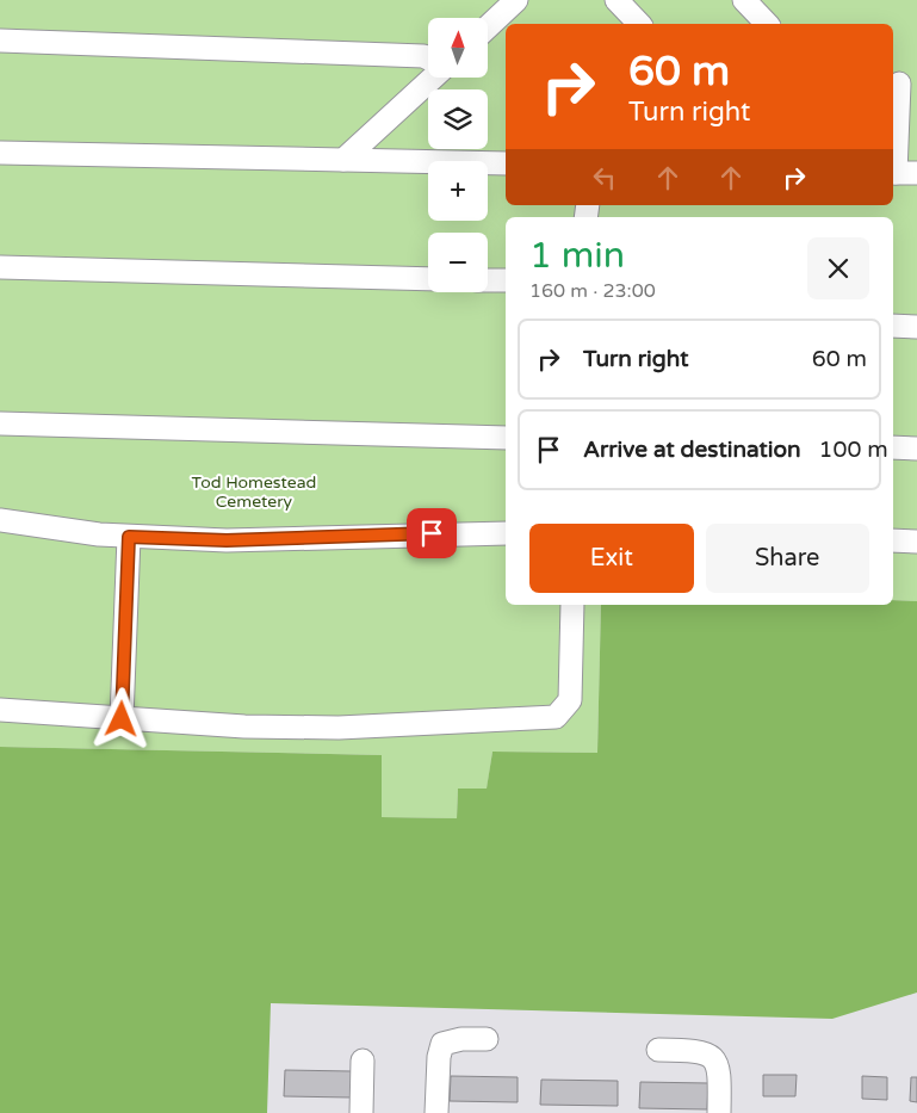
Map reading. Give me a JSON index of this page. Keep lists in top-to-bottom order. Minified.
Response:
{"parks":["Tod Homestead Cemetery"],"north":"top","page":{"map_buttons":["+","−"],"turn":["60 m","Turn right"],"heading":["1 min","160 m · 23:00"],"list":[{"name":"Turn right","value":"60 m"},{"name":"Arrive at destination","value":"100 m"}],"buttons":["Exit","Share"]}}
